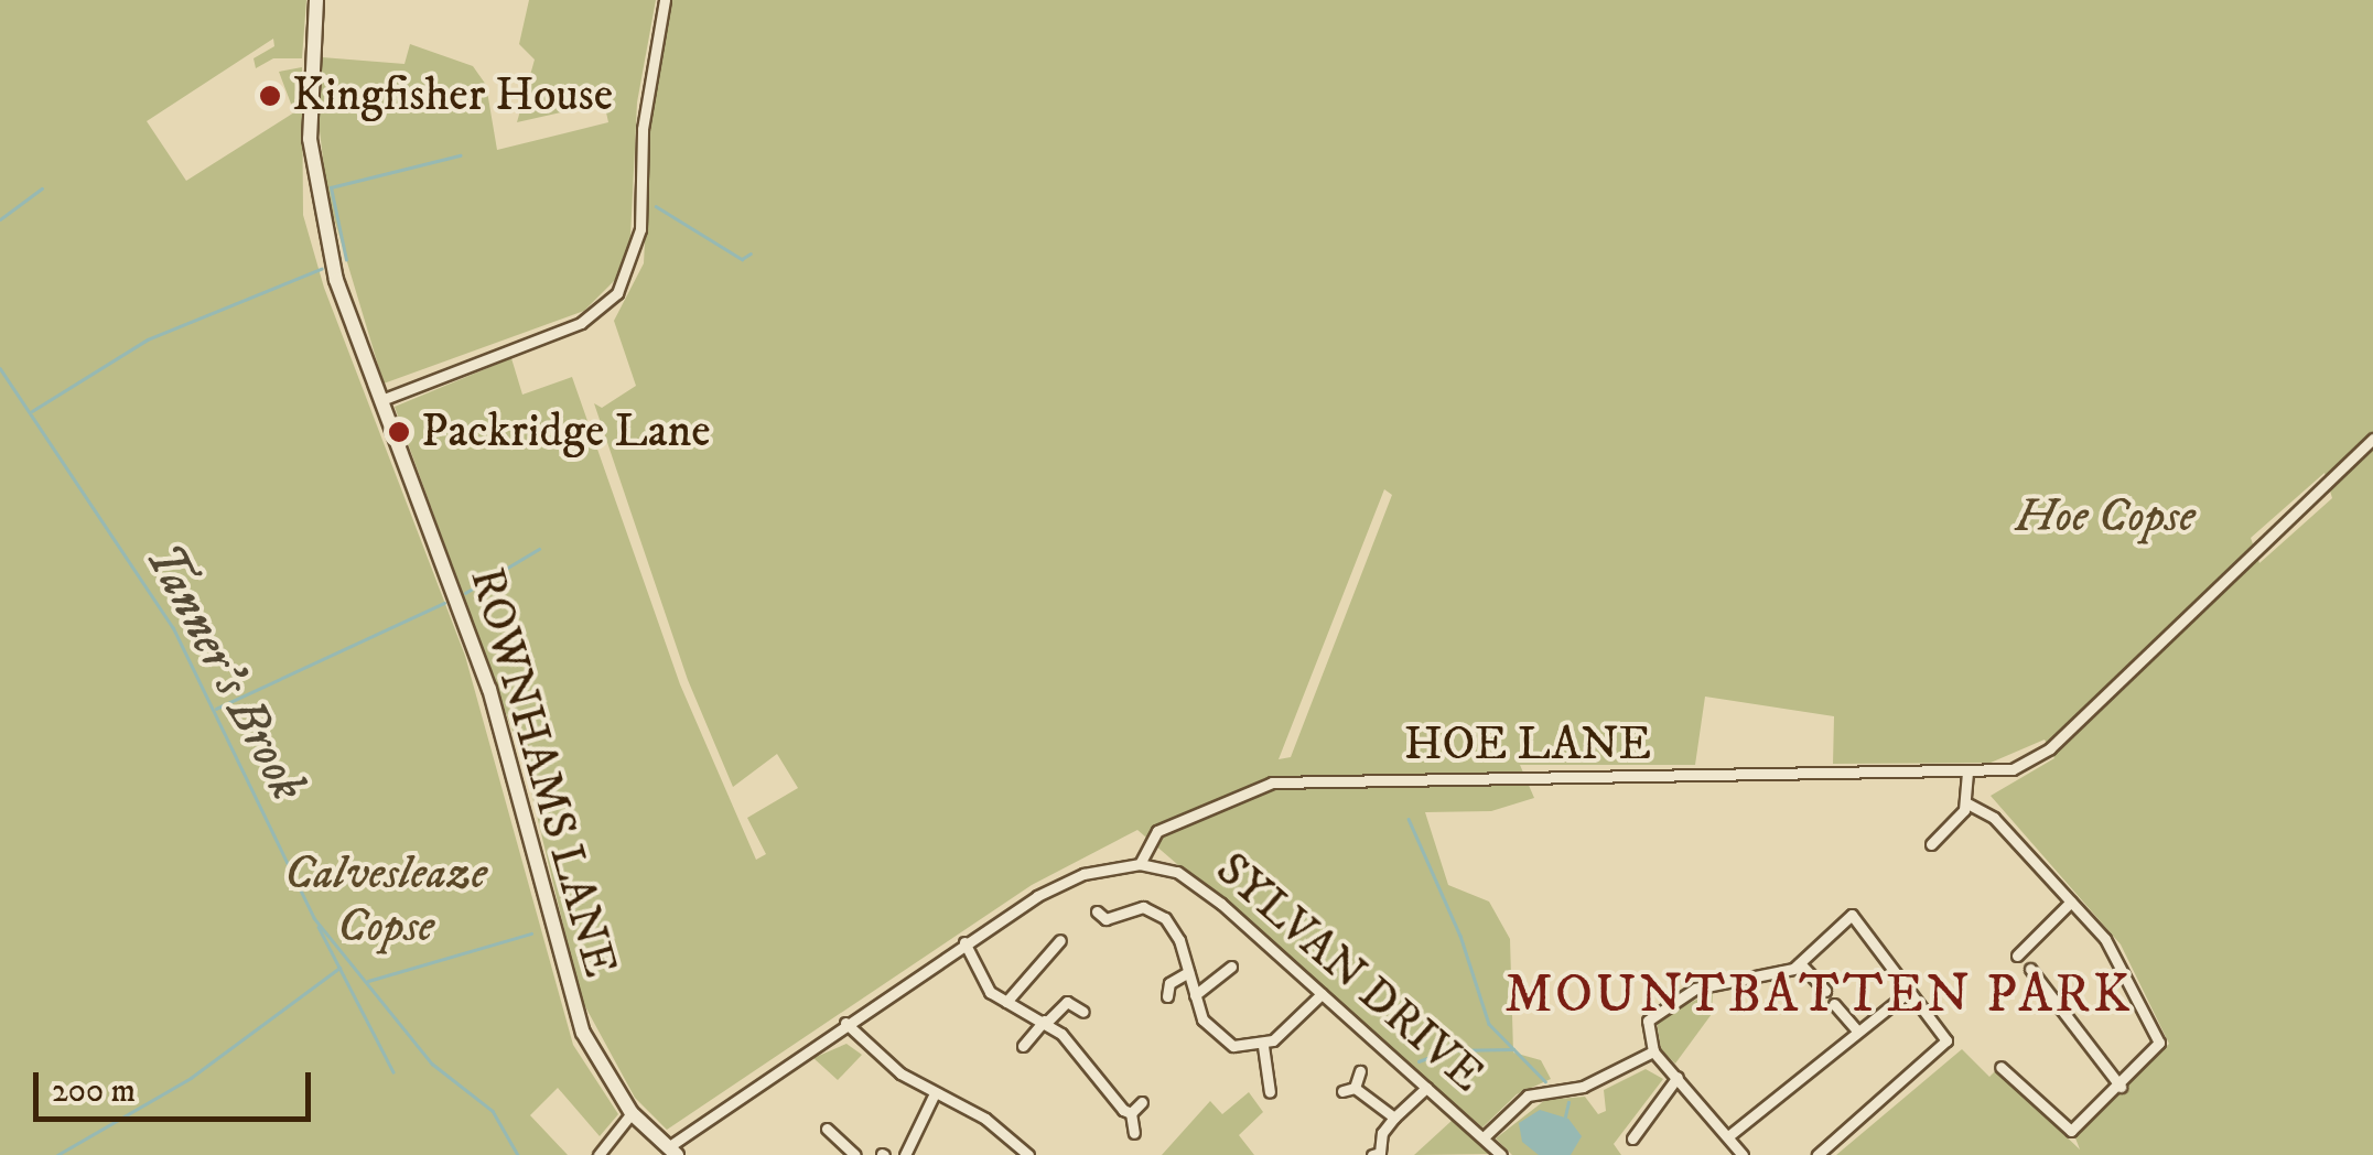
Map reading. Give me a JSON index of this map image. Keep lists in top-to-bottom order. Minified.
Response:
{"streets":{"street":["HOE LANE","ROWNHAMS LANE","SYLVAN DRIVE"]},"crossings":[["HOE LANE","SYLVAN DRIVE"]],"districts":["MOUNTBATTEN PARK"],"water":["Tanner's Brook"],"parks":["Hoe Copse","Calvesleaze Copse"],"places":["Kingfisher House","Packridge Lane"],"scale_bar":"200 m"}
